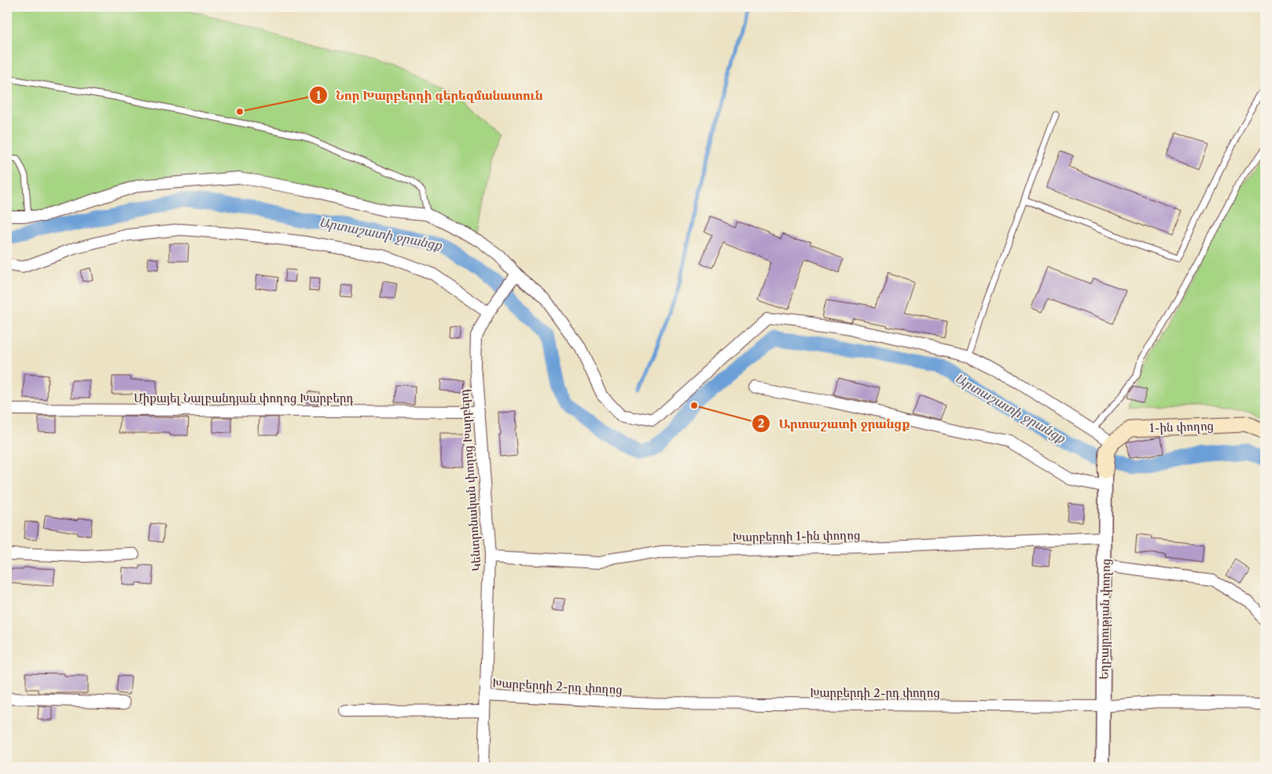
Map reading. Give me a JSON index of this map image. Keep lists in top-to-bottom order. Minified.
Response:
{"streets":{"main road":["1-ին փողոց"],"street":["Միքայել Նալբանդյան փողոց Խարբերդ","Կենտրոնական փողոց Խարբերդ","Խարբերդի 1-ին փողոց","Եղբայրության փողոց","Խարբերդի 2-րդ փողոց"]},"crossings":[["Միքայել Նալբանդյան փողոց Խարբերդ","Կենտրոնական փողոց Խարբերդ"],["Կենտրոնական փողոց Խարբերդ","Խարբերդի 1-ին փողոց"],["Կենտրոնական փողոց Խարբերդ","Խարբերդի 2-րդ փողոց"],["Խարբերդի 1-ին փողոց","Եղբայրության փողոց"],["Եղբայրության փողոց","Խարբերդի 2-րդ փողոց"]],"water":["Արտաշատի ջրանցք"],"places":["Նոր Խարբերդի գերեզմանատուն","Արտաշատի ջրանցք"]}
